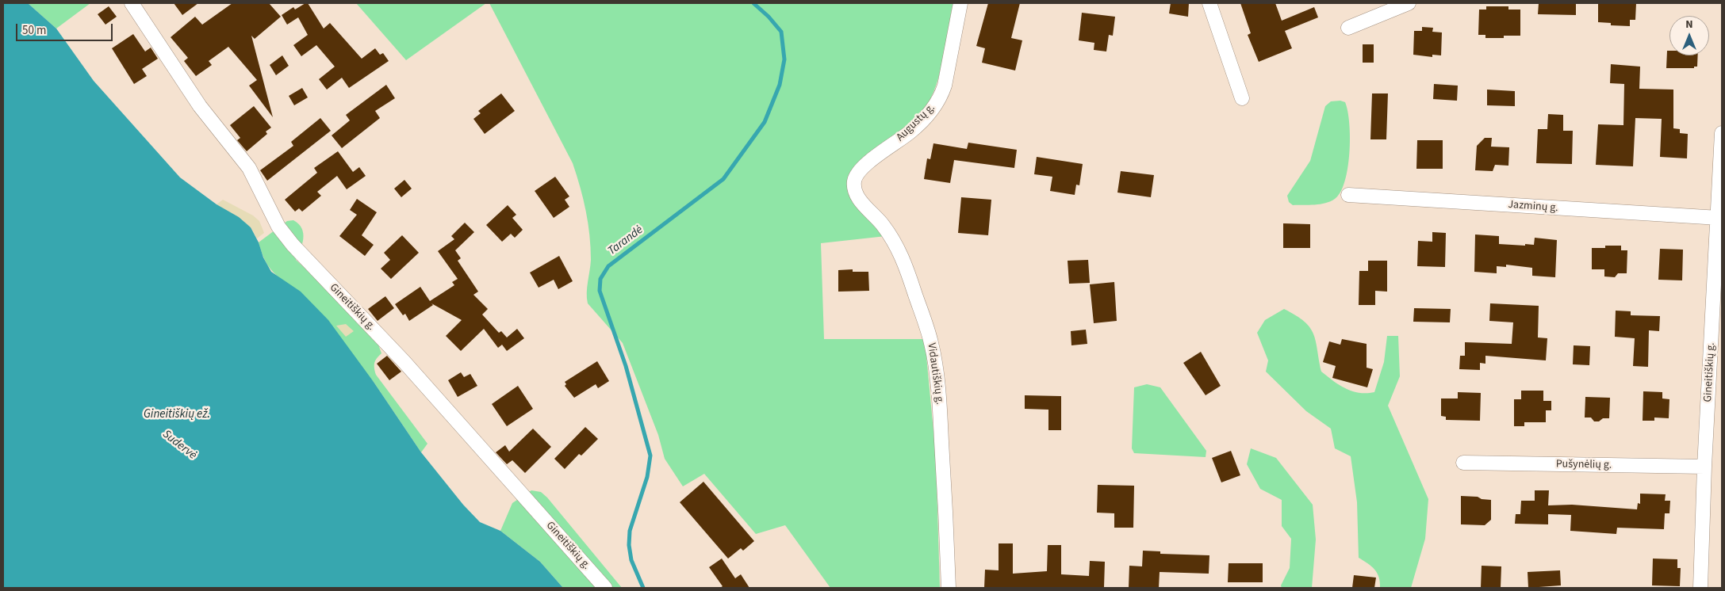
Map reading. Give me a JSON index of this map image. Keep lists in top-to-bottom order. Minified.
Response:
{"streets":{"street":["Augustų g.","Jazminų g.","Gineitiškių g.","Vidautiškių g.","Pušynėlių g."]},"crossings":[["Augustų g.","Vidautiškių g."],["Jazminų g.","Gineitiškių g."],["Gineitiškių g.","Pušynėlių g."]],"water":["Tarandė","Gineitiškių ež.","Sudervė"],"scale_bar":"50 m","north":"top"}
